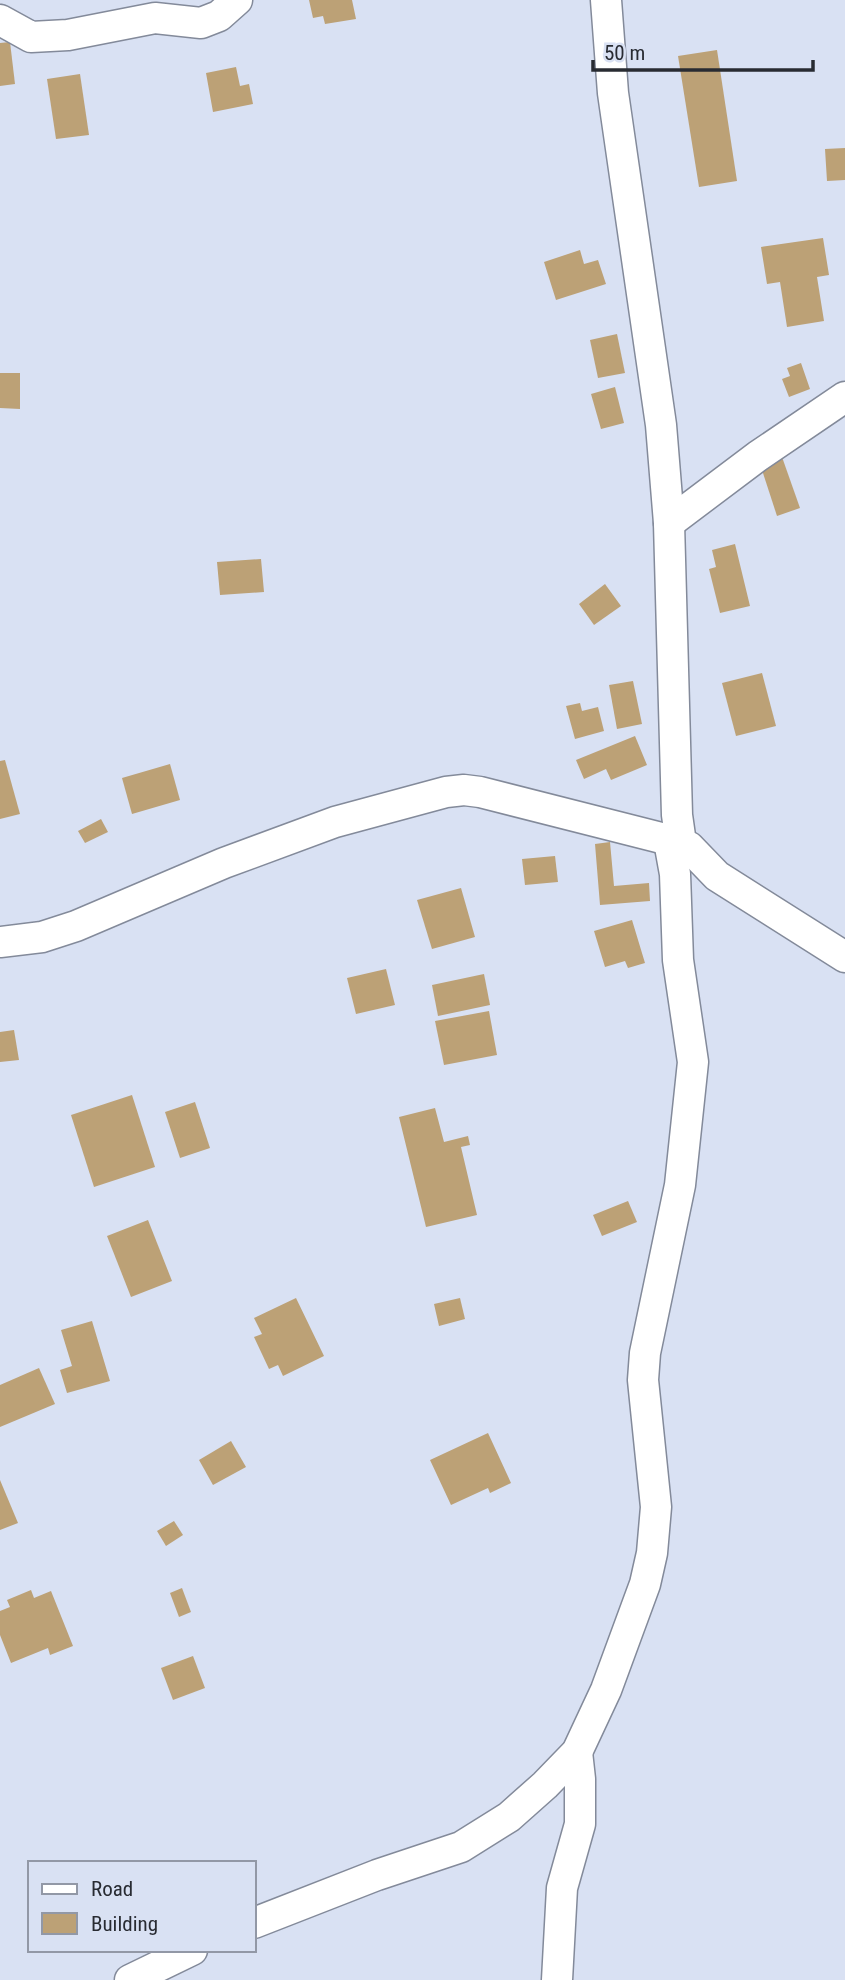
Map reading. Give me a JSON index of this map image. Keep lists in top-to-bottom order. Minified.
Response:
{"legend":["Road","Building"],"scale_bar":"50 m"}
